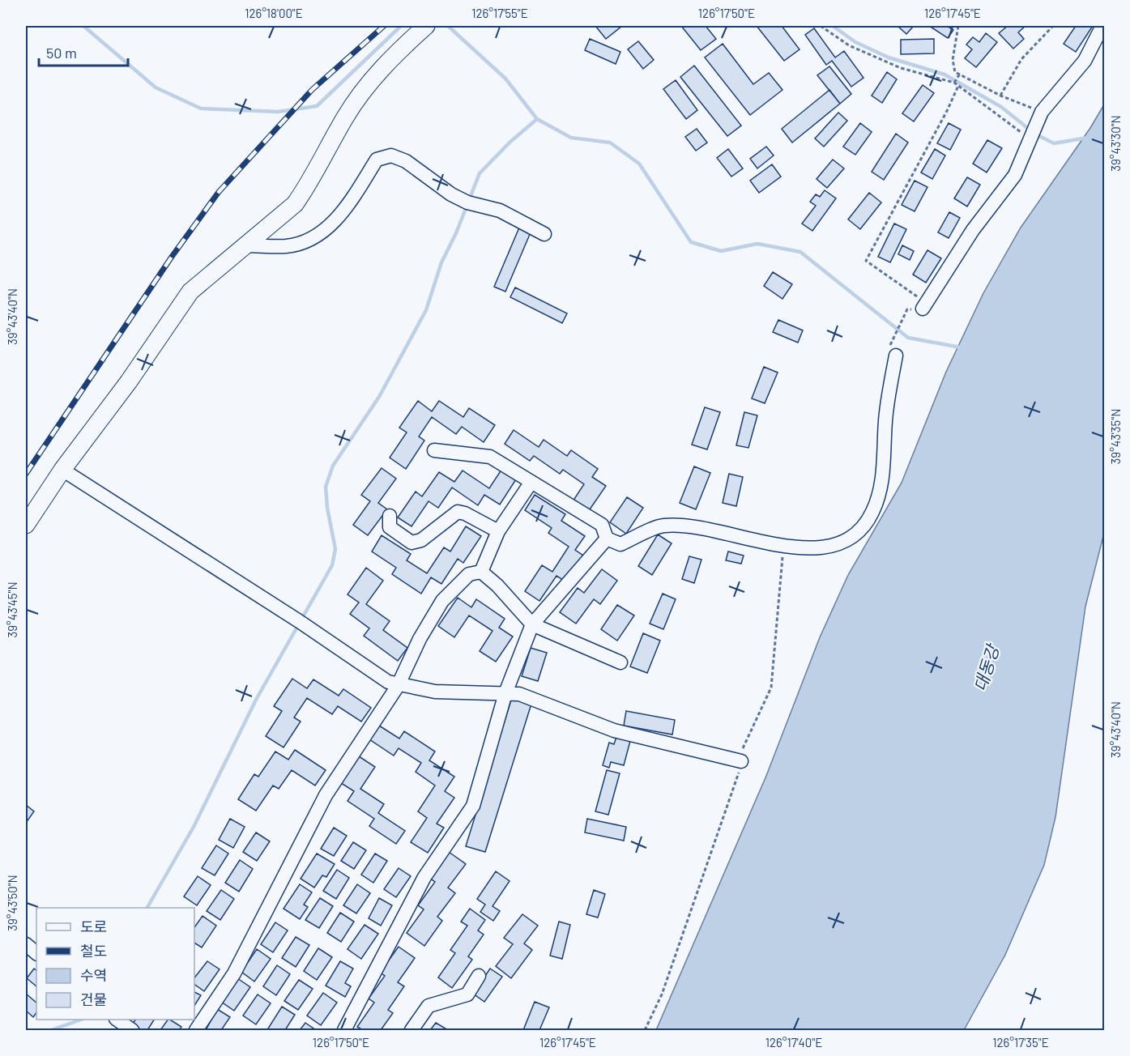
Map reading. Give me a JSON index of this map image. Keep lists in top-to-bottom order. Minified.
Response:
{"water":["대동강"],"legend":["도로","철도","수역","건물"],"scale_bar":"50 m","coordinates":["126°18'00\"E","126°17'55\"E","126°17'50\"E","126°17'45\"E","39°43'30\"N","39°43'40\"N","39°43'35\"N","39°43'45\"N","39°43'50\"N","126°17'40\"E","126°17'35\"E"]}
